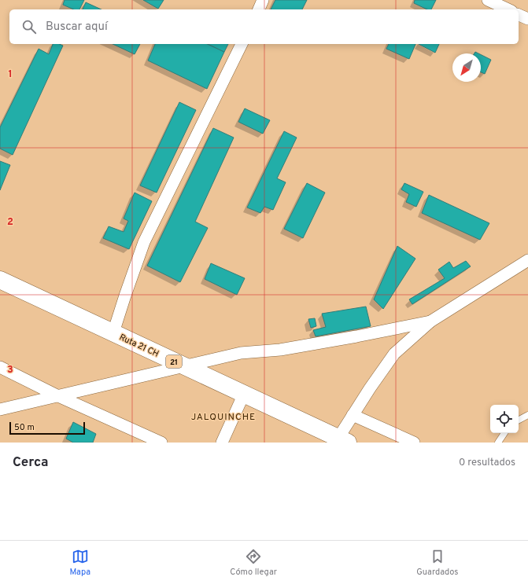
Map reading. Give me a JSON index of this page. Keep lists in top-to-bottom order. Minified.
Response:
{"streets":{"highway":["Ruta 21 CH","21"]},"districts":["JALQUINCHE"],"scale_bar":"50 m","north":"bottom left","page":{"search":"Buscar aquí","scale":"50 m","heading":["Cerca","0 resultados"],"nav":["Mapa","Cómo llegar","Guardados"]},"grid":{"rows":["1","2","3"]}}
